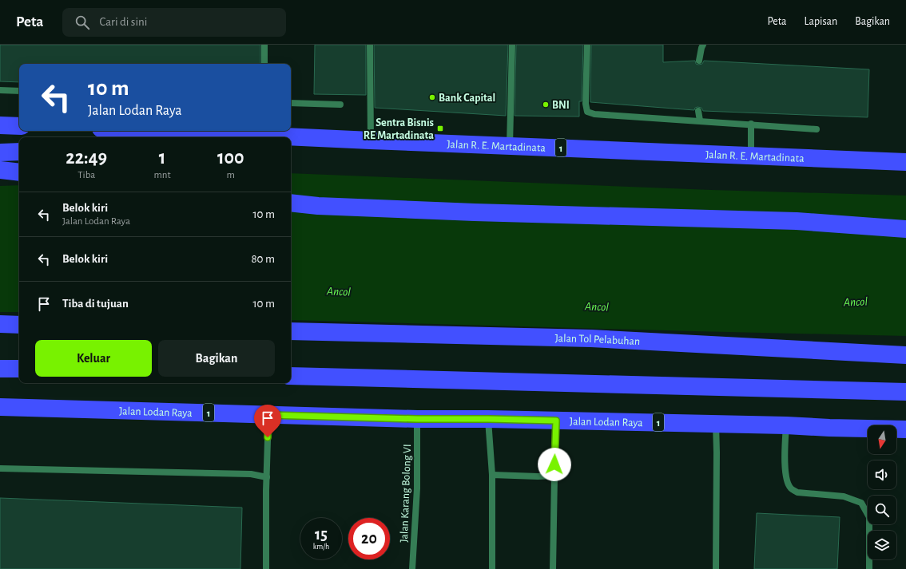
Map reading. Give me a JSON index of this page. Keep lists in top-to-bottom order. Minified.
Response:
{"streets":{"highway":["Jalan R. E. Martadinata","1","Jalan Tol Pelabuhan","Jalan Lodan Raya"],"street":["Jalan Karang Bolong VI"]},"crossings":[["Jalan Lodan Raya","Jalan Karang Bolong VI"]],"water":["Ancol"],"places":{"other":["Bank Capital","BNI"],"transit":["Sentra Bisnis RE Martadinata"]},"north":"bottom","page":{"header":"Peta","search":"Cari di sini","nav":["Peta","Lapisan","Bagikan"],"turn":["10 m","Jalan Lodan Raya"],"eta":["22:49","Tiba","1","mnt","100","m"],"list":[{"name":"Belok kiri","note":"Jalan Lodan Raya","value":"10 m"},{"name":"Belok kiri","value":"80 m"},{"name":"Tiba di tujuan","value":"10 m"}],"buttons":["Keluar","Bagikan"],"speed":"15 km/h","limit":"20"}}
